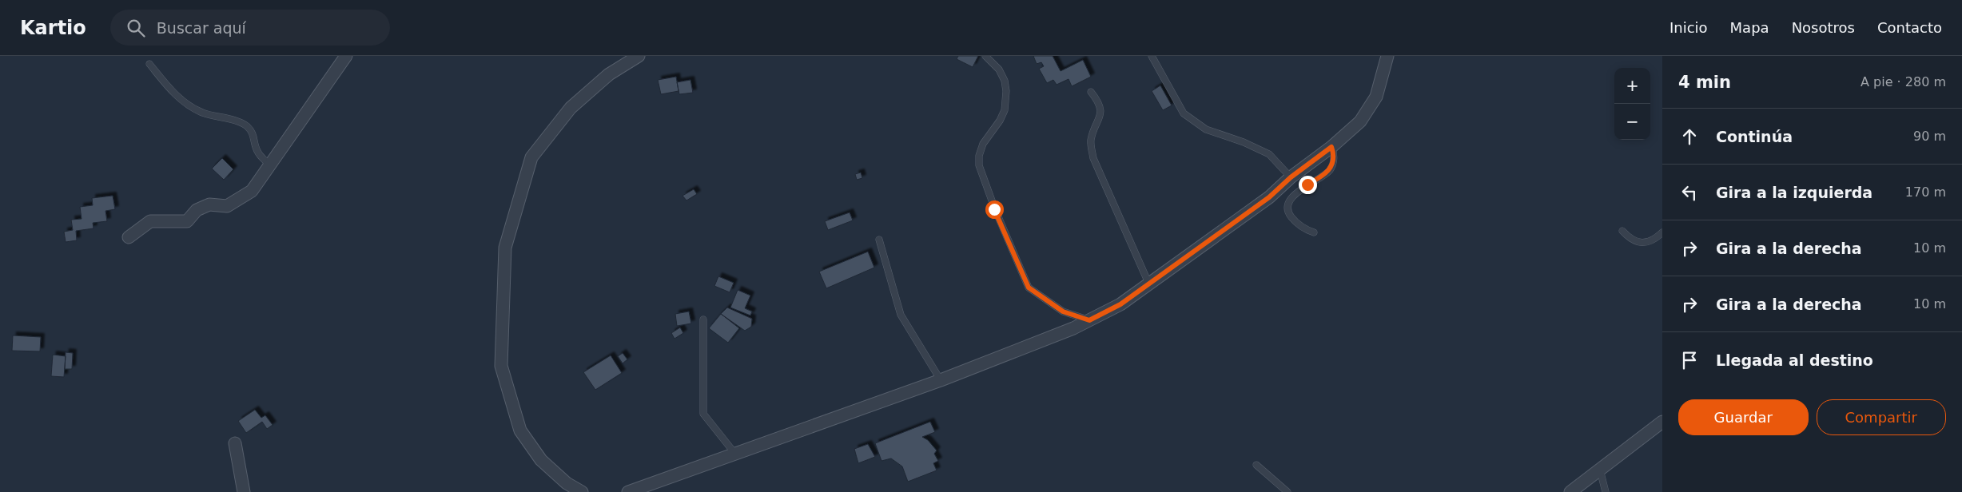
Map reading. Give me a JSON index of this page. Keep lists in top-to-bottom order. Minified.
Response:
{"page":{"header":"Kartio","search":"Buscar aquí","nav":["Inicio","Mapa","Nosotros","Contacto"],"heading":["4 min","A pie · 280 m"],"map_buttons":["+","−"],"list":[["Continúa","90 m"],["Gira a la izquierda","170 m"],["Gira a la derecha","10 m"],["Gira a la derecha","10 m"],"Llegada al destino"],"buttons":["Guardar","Compartir"]}}
